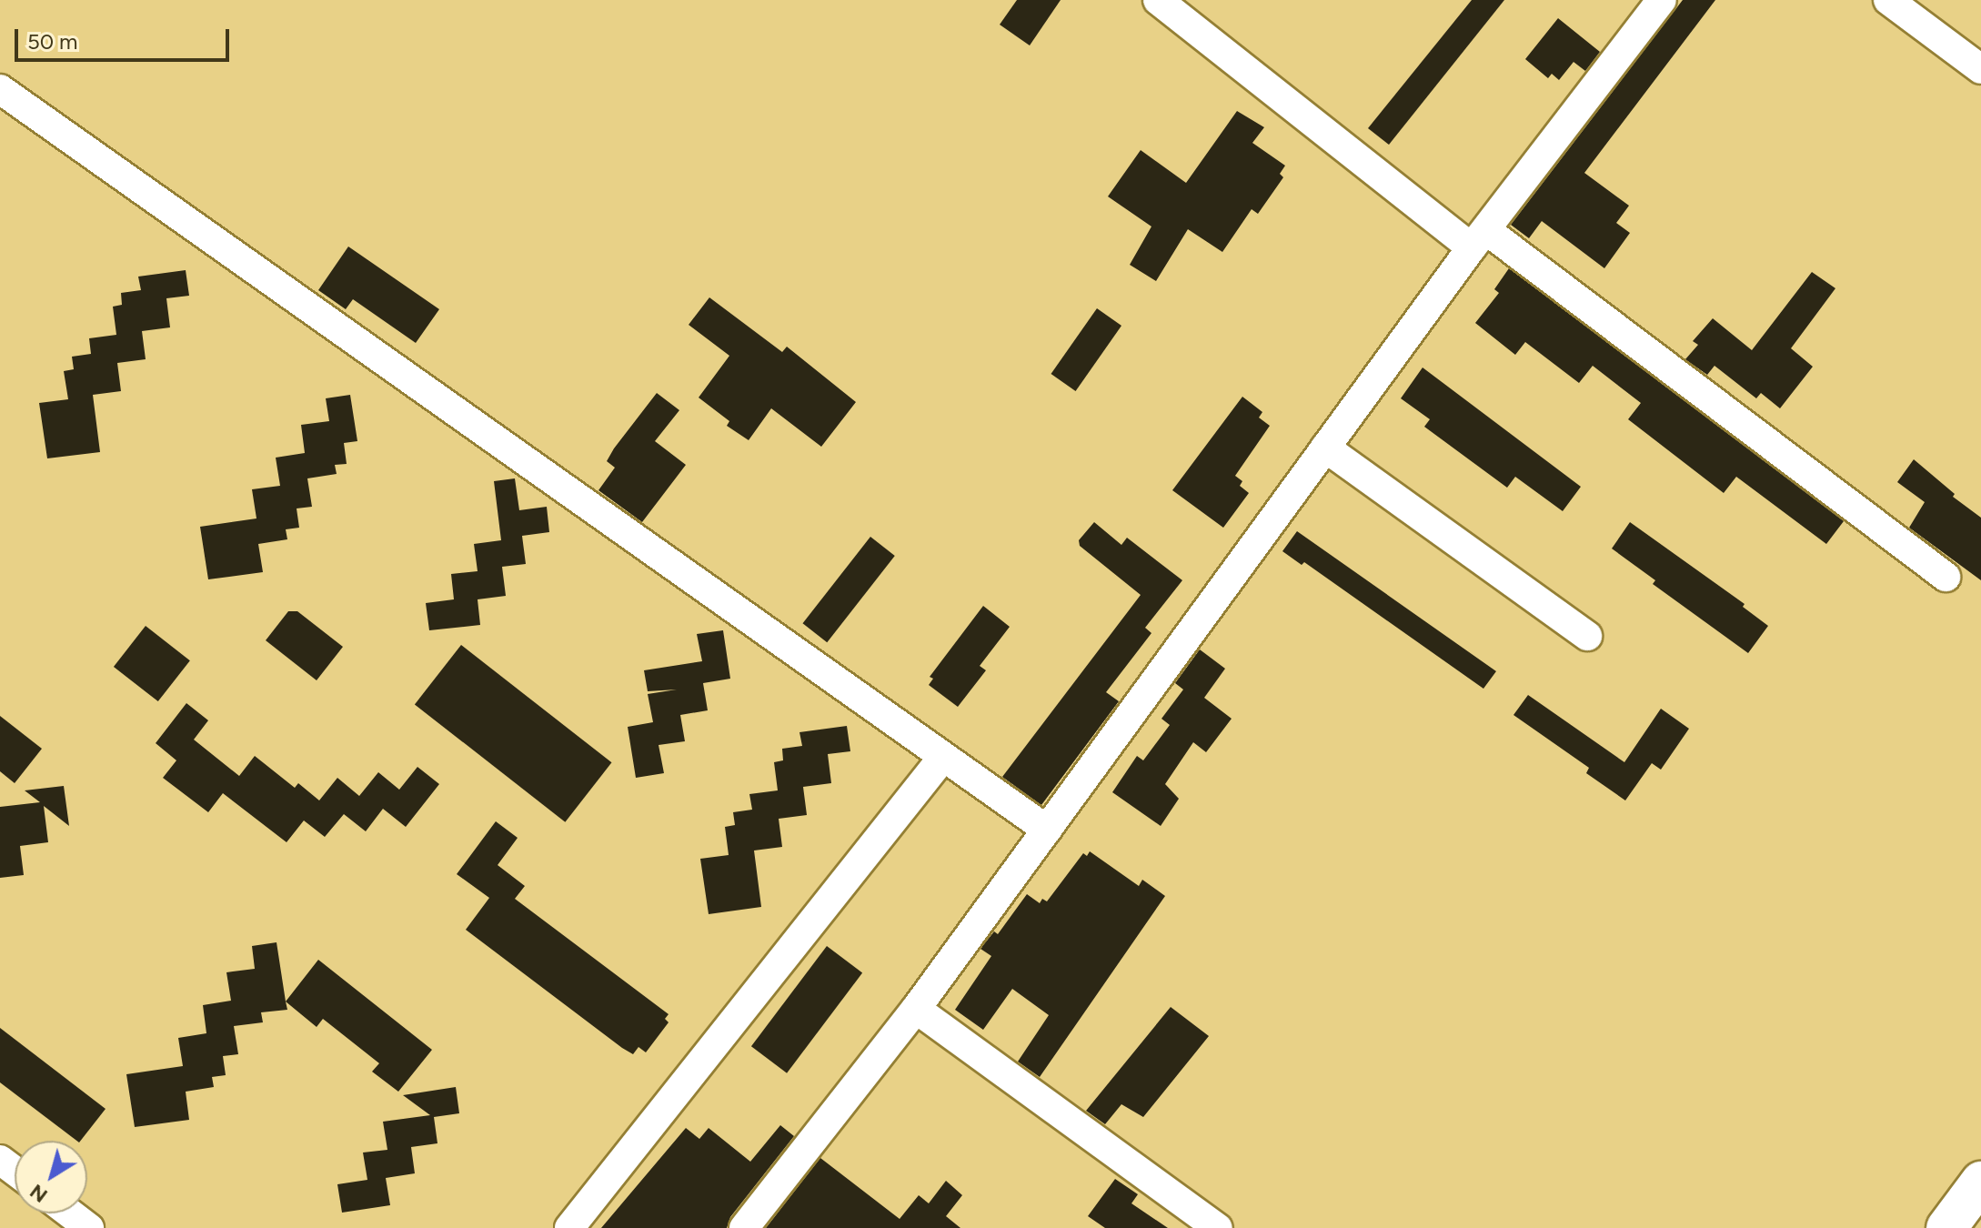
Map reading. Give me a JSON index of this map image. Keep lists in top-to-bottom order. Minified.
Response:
{"scale_bar":"50 m","north":"bottom left"}
